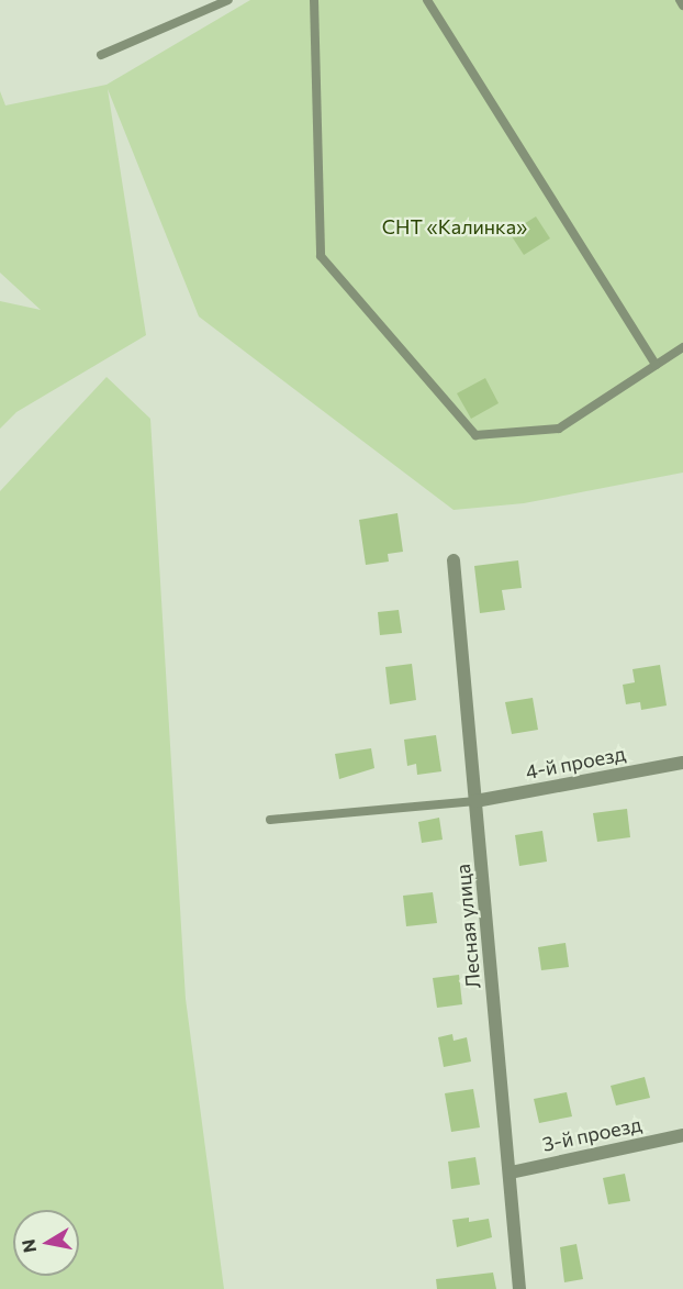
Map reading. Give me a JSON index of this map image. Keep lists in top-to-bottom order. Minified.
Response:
{"streets":{"street":["4-й проезд","Лесная улица","3-й проезд"]},"crossings":[["4-й проезд","Лесная улица"],["Лесная улица","3-й проезд"]],"parks":["СНТ «Калинка»"],"north":"left"}
